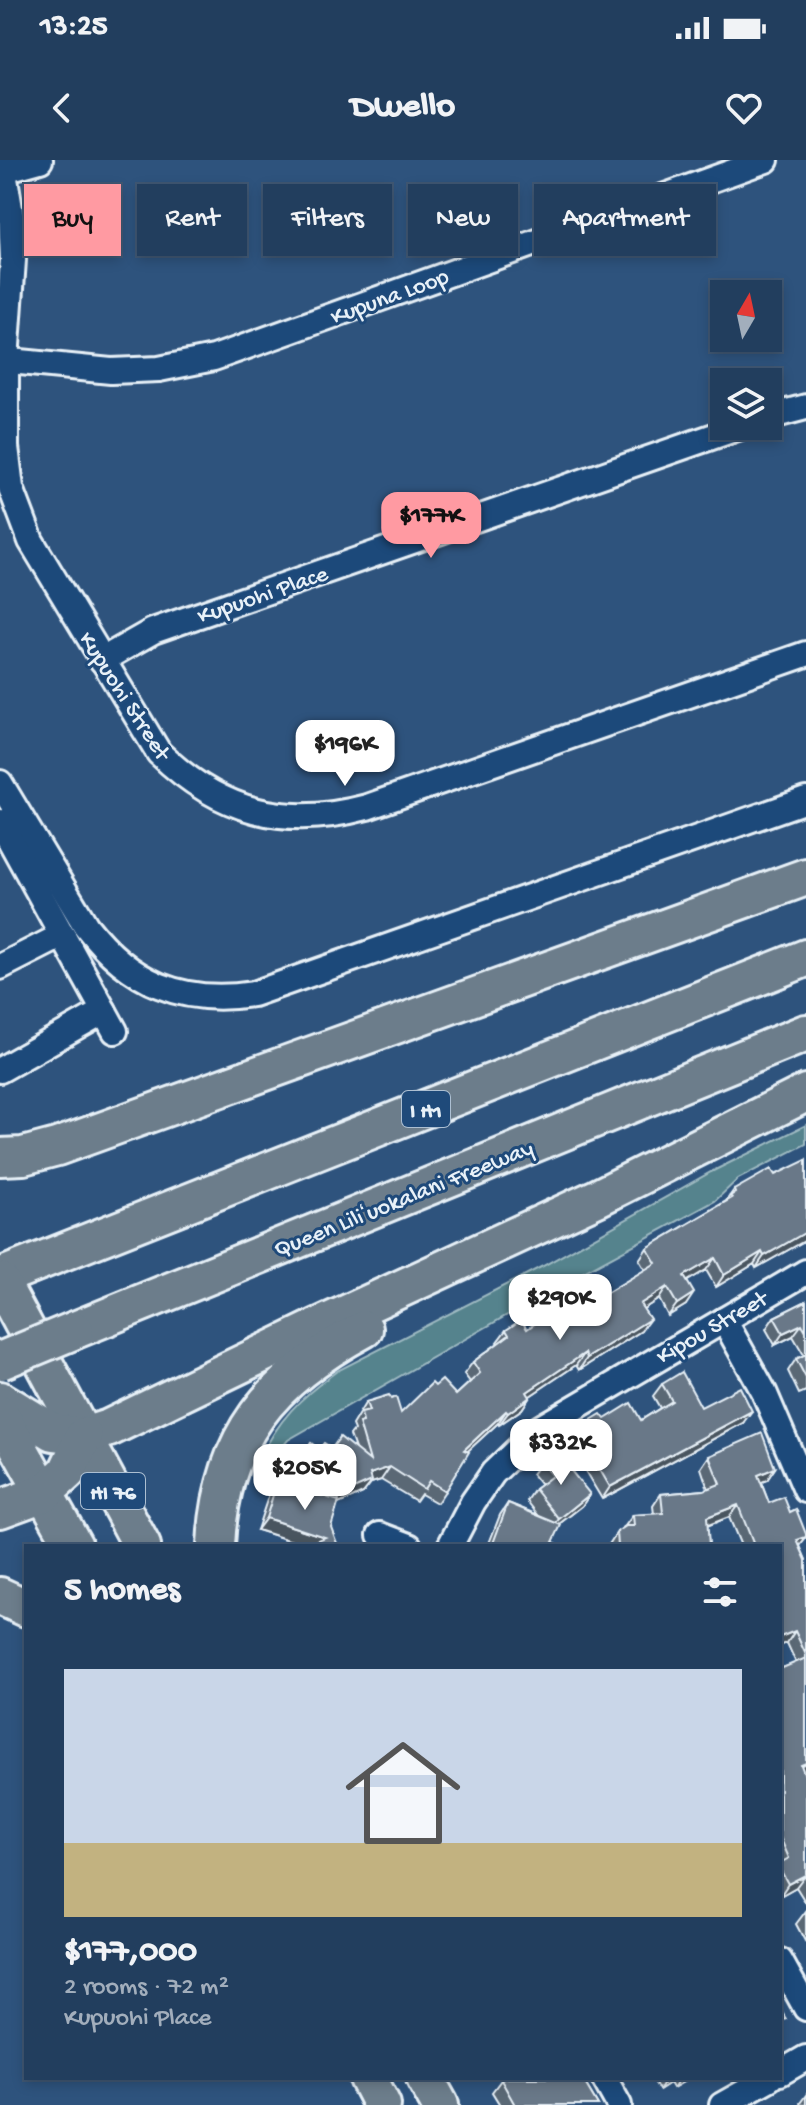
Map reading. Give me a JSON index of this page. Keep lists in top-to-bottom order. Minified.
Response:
{"streets":{"highway":["I H1","Queen Liliʻuokalani Freeway","HI 76"],"street":["Kupuna Loop","Kupuohi Place","Kupuohi Street","Kipou Street"]},"crossings":[["Kupuna Loop","Kupuohi Street"],["Kupuohi Place","Kupuohi Street"],["I H1","HI 76"]],"north":"top","page":{"status":"13:25","header":"Dwello","chip":["Buy","Rent","Filters","New","Apartment"],"price":["$177K","$196K","$290K","$332K","$205K"],"heading":"5 homes","list":[{"name":"$177,000","note":"2 rooms · 72 m² · Kupuohi Place"}]}}
